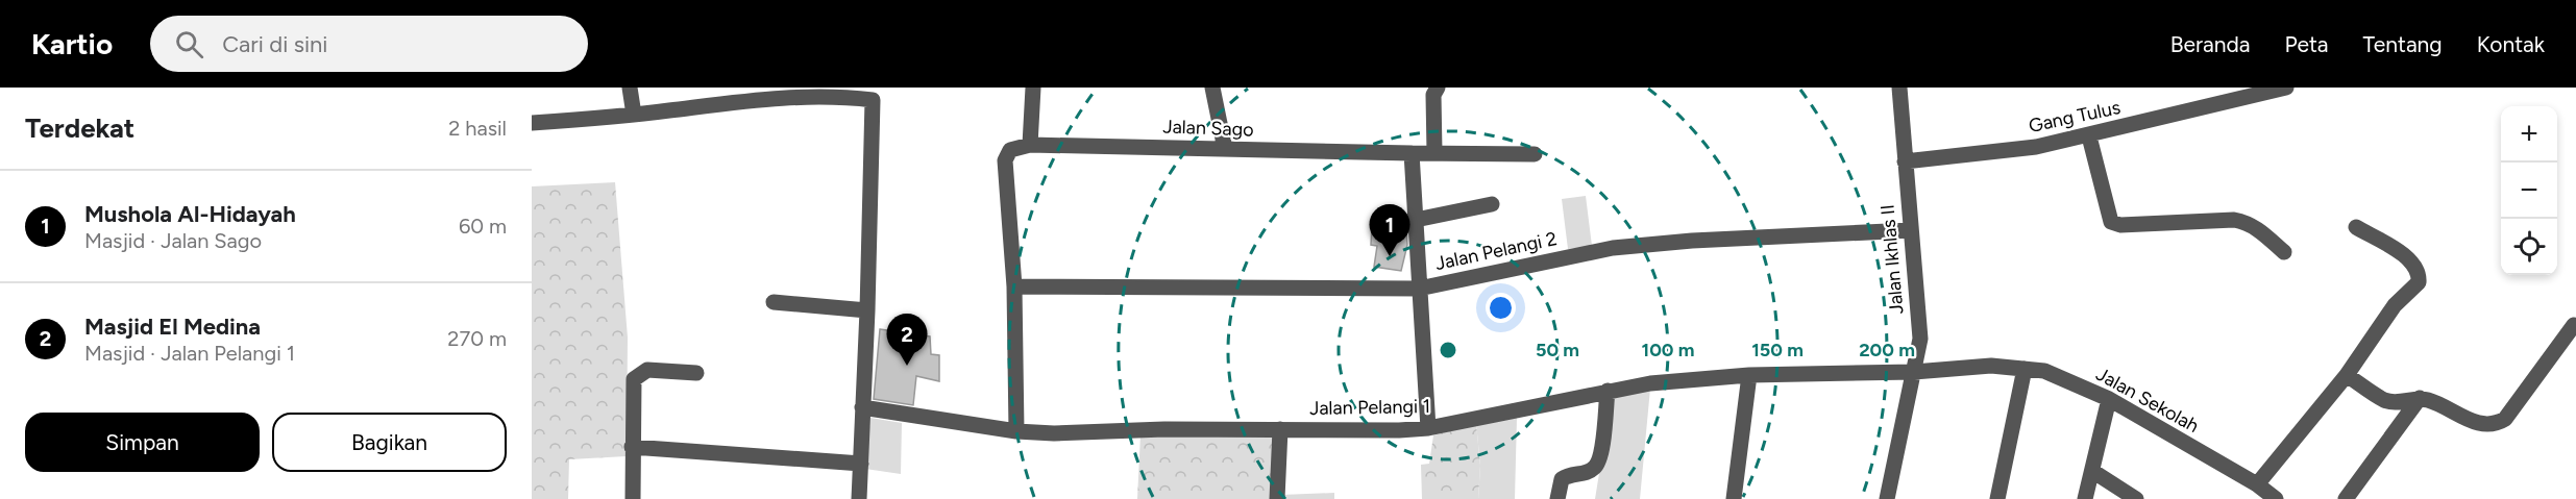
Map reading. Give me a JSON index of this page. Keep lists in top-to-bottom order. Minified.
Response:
{"streets":{"street":["Gang Tulus","Jalan Sago","Jalan Pelangi 2","Jalan Ikhlas II","Jalan Sekolah","Jalan Pelangi 1"]},"crossings":[["Gang Tulus","Jalan Ikhlas II"],["Jalan Pelangi 2","Jalan Ikhlas II"],["Jalan Ikhlas II","Jalan Sekolah"],["Jalan Ikhlas II","Jalan Pelangi 1"],["Jalan Sekolah","Jalan Pelangi 1"]],"page":{"header":"Kartio","search":"Cari di sini","nav":["Beranda","Peta","Tentang","Kontak"],"heading":["Terdekat","2 hasil"],"map_buttons":["+","−"],"list":[{"mark":"1","name":"Mushola Al-Hidayah","note":"Masjid · Jalan Sago","value":"60 m"},{"mark":"2","name":"Masjid El Medina","note":"Masjid · Jalan Pelangi 1","value":"270 m"}],"pins":["1","2"],"buttons":["Simpan","Bagikan"]},"rings":["50 m","100 m","150 m","200 m"]}
